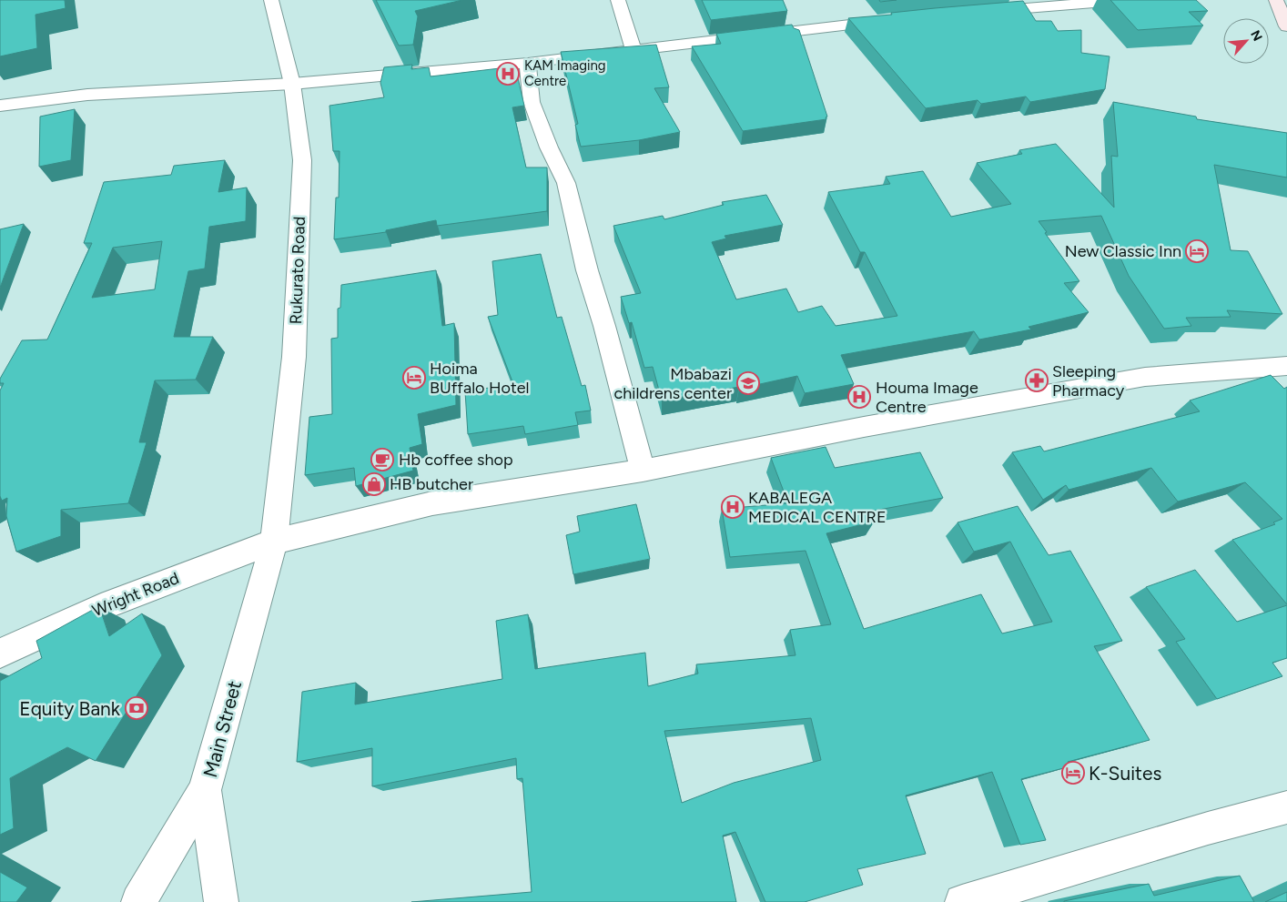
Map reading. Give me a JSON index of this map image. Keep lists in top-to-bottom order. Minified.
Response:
{"streets":{"street":["Rukurato Road","Wright Road","Main Street"]},"crossings":[["Rukurato Road","Wright Road"],["Rukurato Road","Main Street"],["Wright Road","Main Street"]],"places":{"hospital":["KAM Imaging Centre","Houma Image Centre","KABALEGA MEDICAL CENTRE"],"hotel":["New Classic Inn","Hoima BUffalo Hotel","K-Suites"],"pharmacy":["Sleeping Pharmacy"],"school or university":["Mbabazi childrens center"],"cafe":["Hb coffee shop"],"shop":["HB butcher"],"bank":["Equity Bank"]},"north":"top right"}
